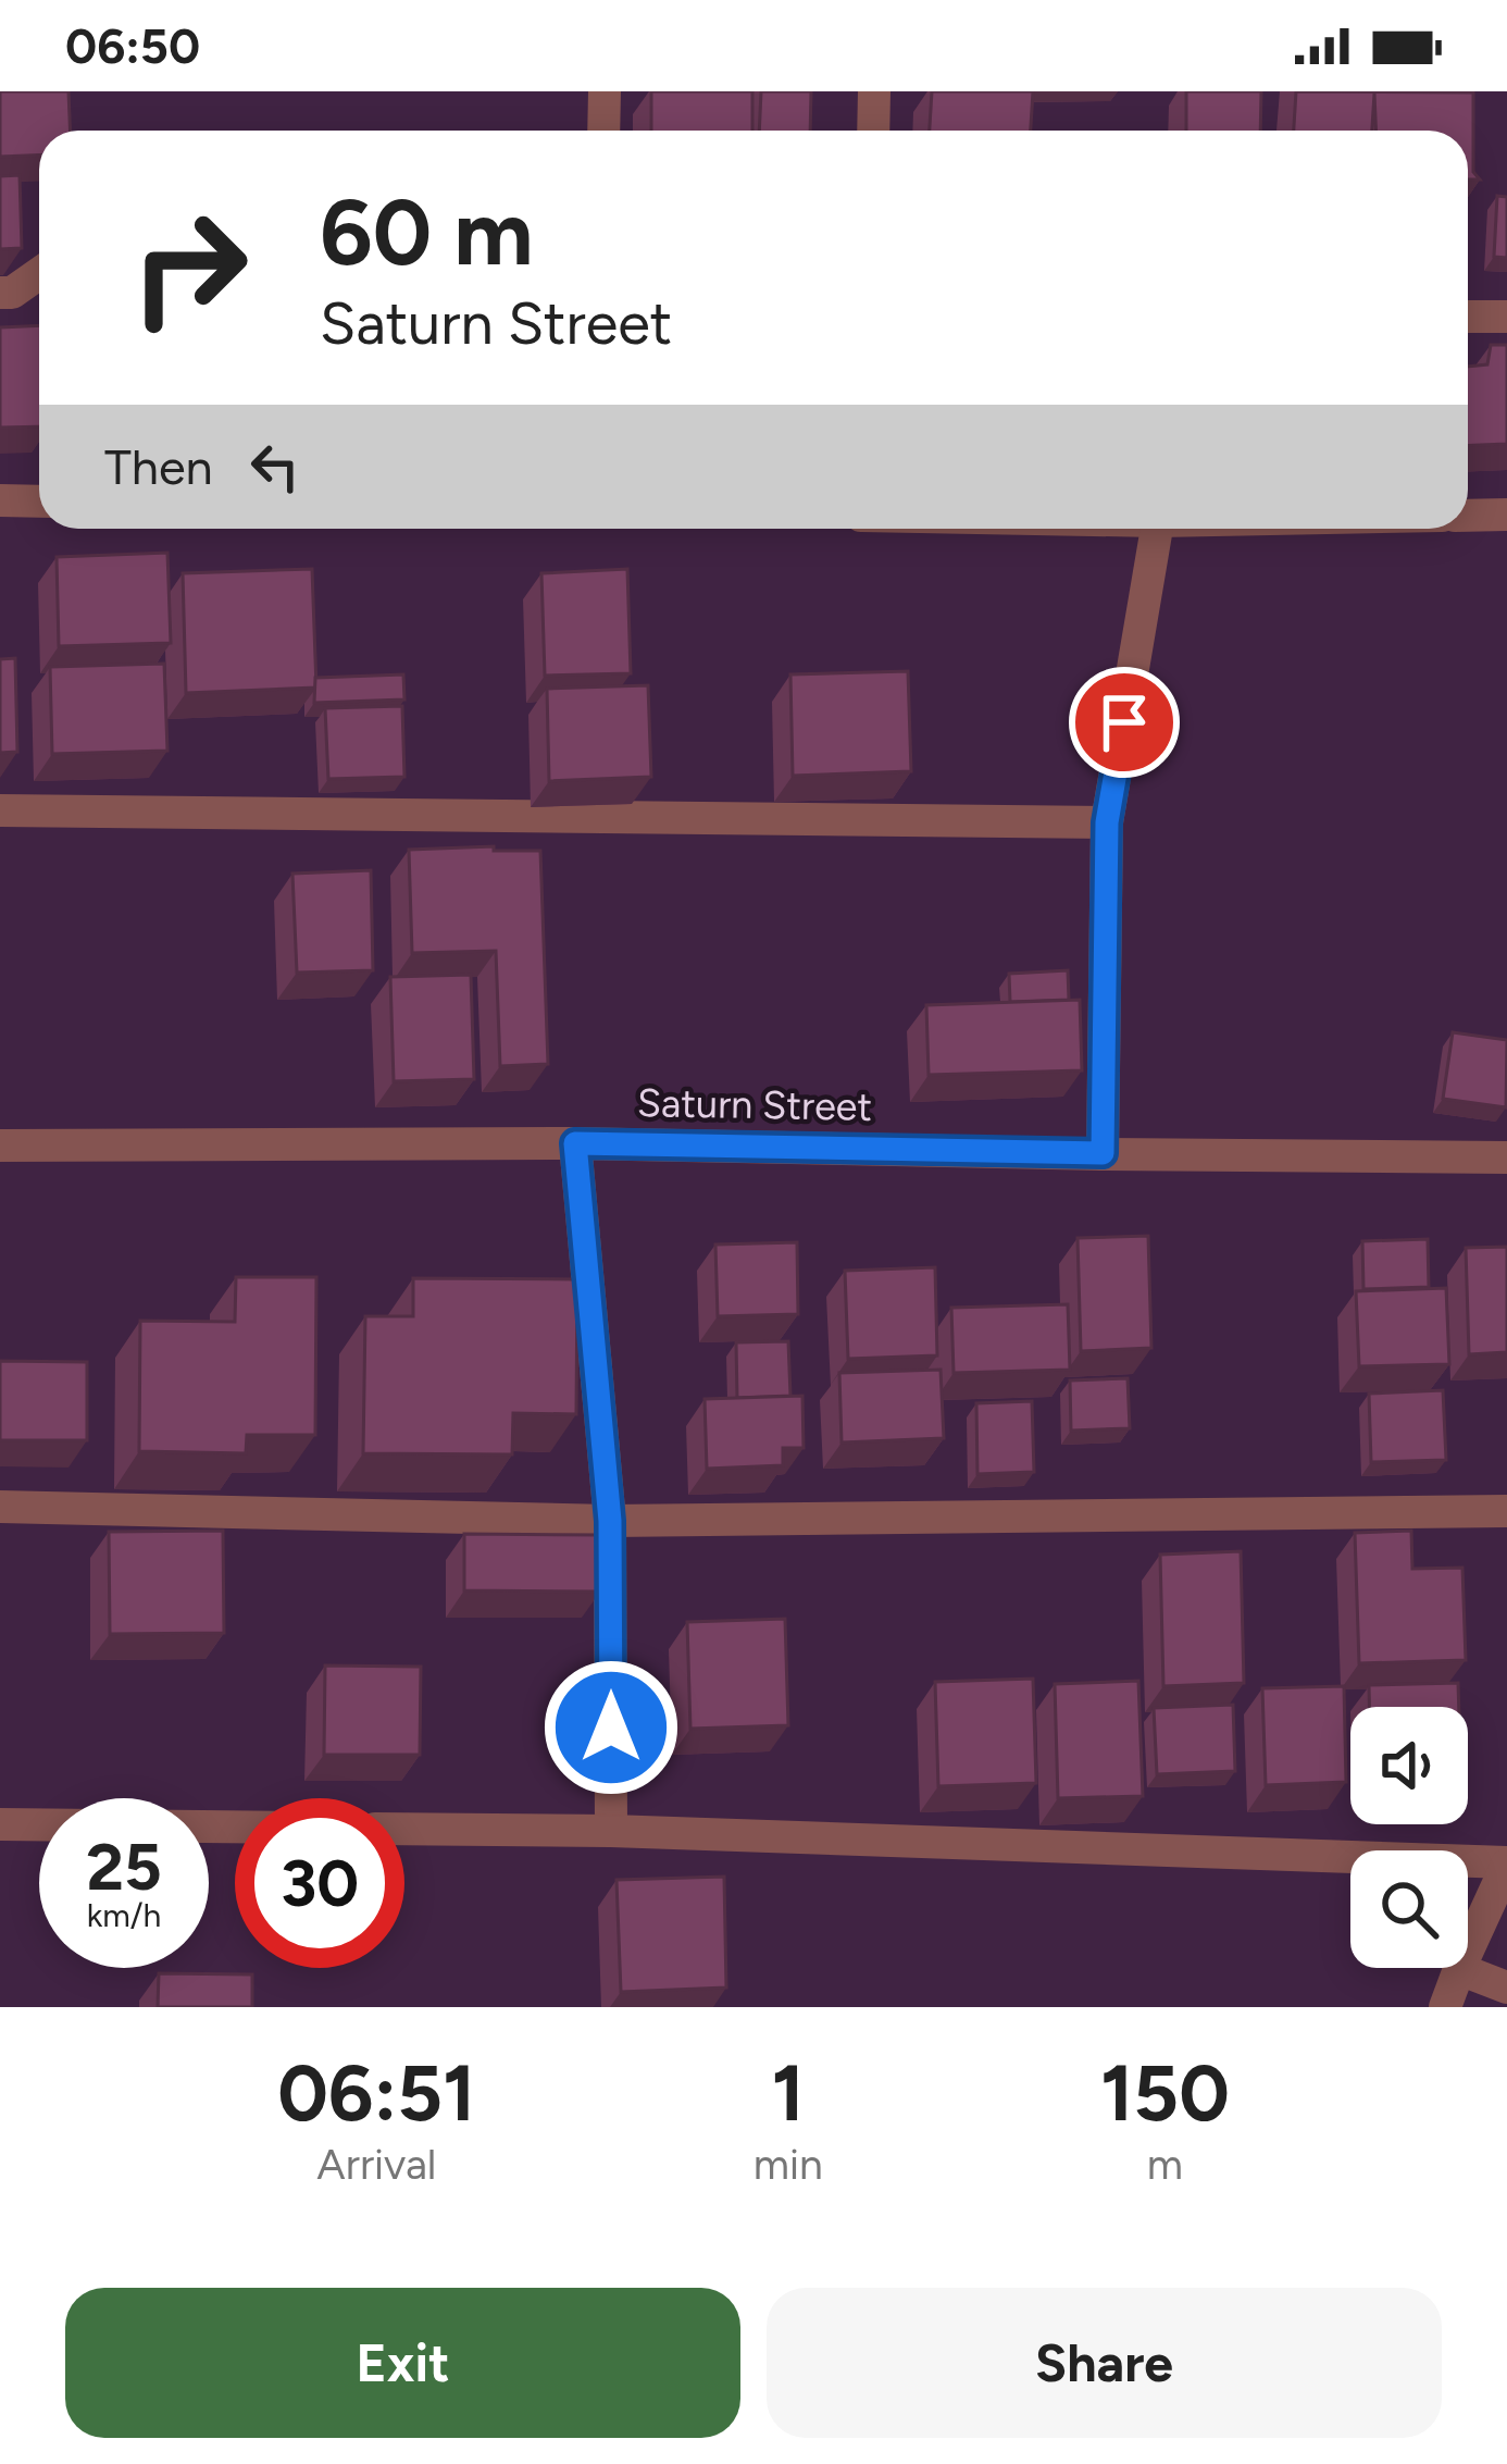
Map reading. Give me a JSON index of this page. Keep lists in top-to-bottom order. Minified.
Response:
{"streets":{"street":["Saturn Street"]},"page":{"status":"06:50","turn":["60 m","Saturn Street"],"then":"Then","speed":"25 km/h","limit":"30","eta":["06:51","Arrival","1","min","150","m"],"buttons":["Exit","Share"]}}
